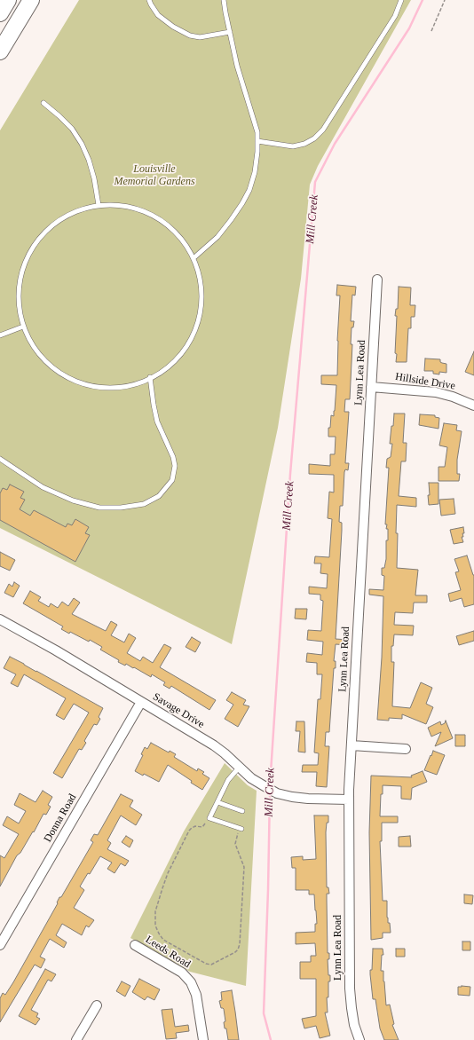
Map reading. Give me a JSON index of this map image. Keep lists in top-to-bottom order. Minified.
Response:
{"streets":{"street":["Lynn Lea Road","Hillside Drive","Savage Drive","Donna Road","Leeds Road"]},"crossings":[["Lynn Lea Road","Hillside Drive"],["Lynn Lea Road","Savage Drive"],["Savage Drive","Donna Road"]],"water":["Mill Creek"],"parks":["Louisville Memorial Gardens"]}
